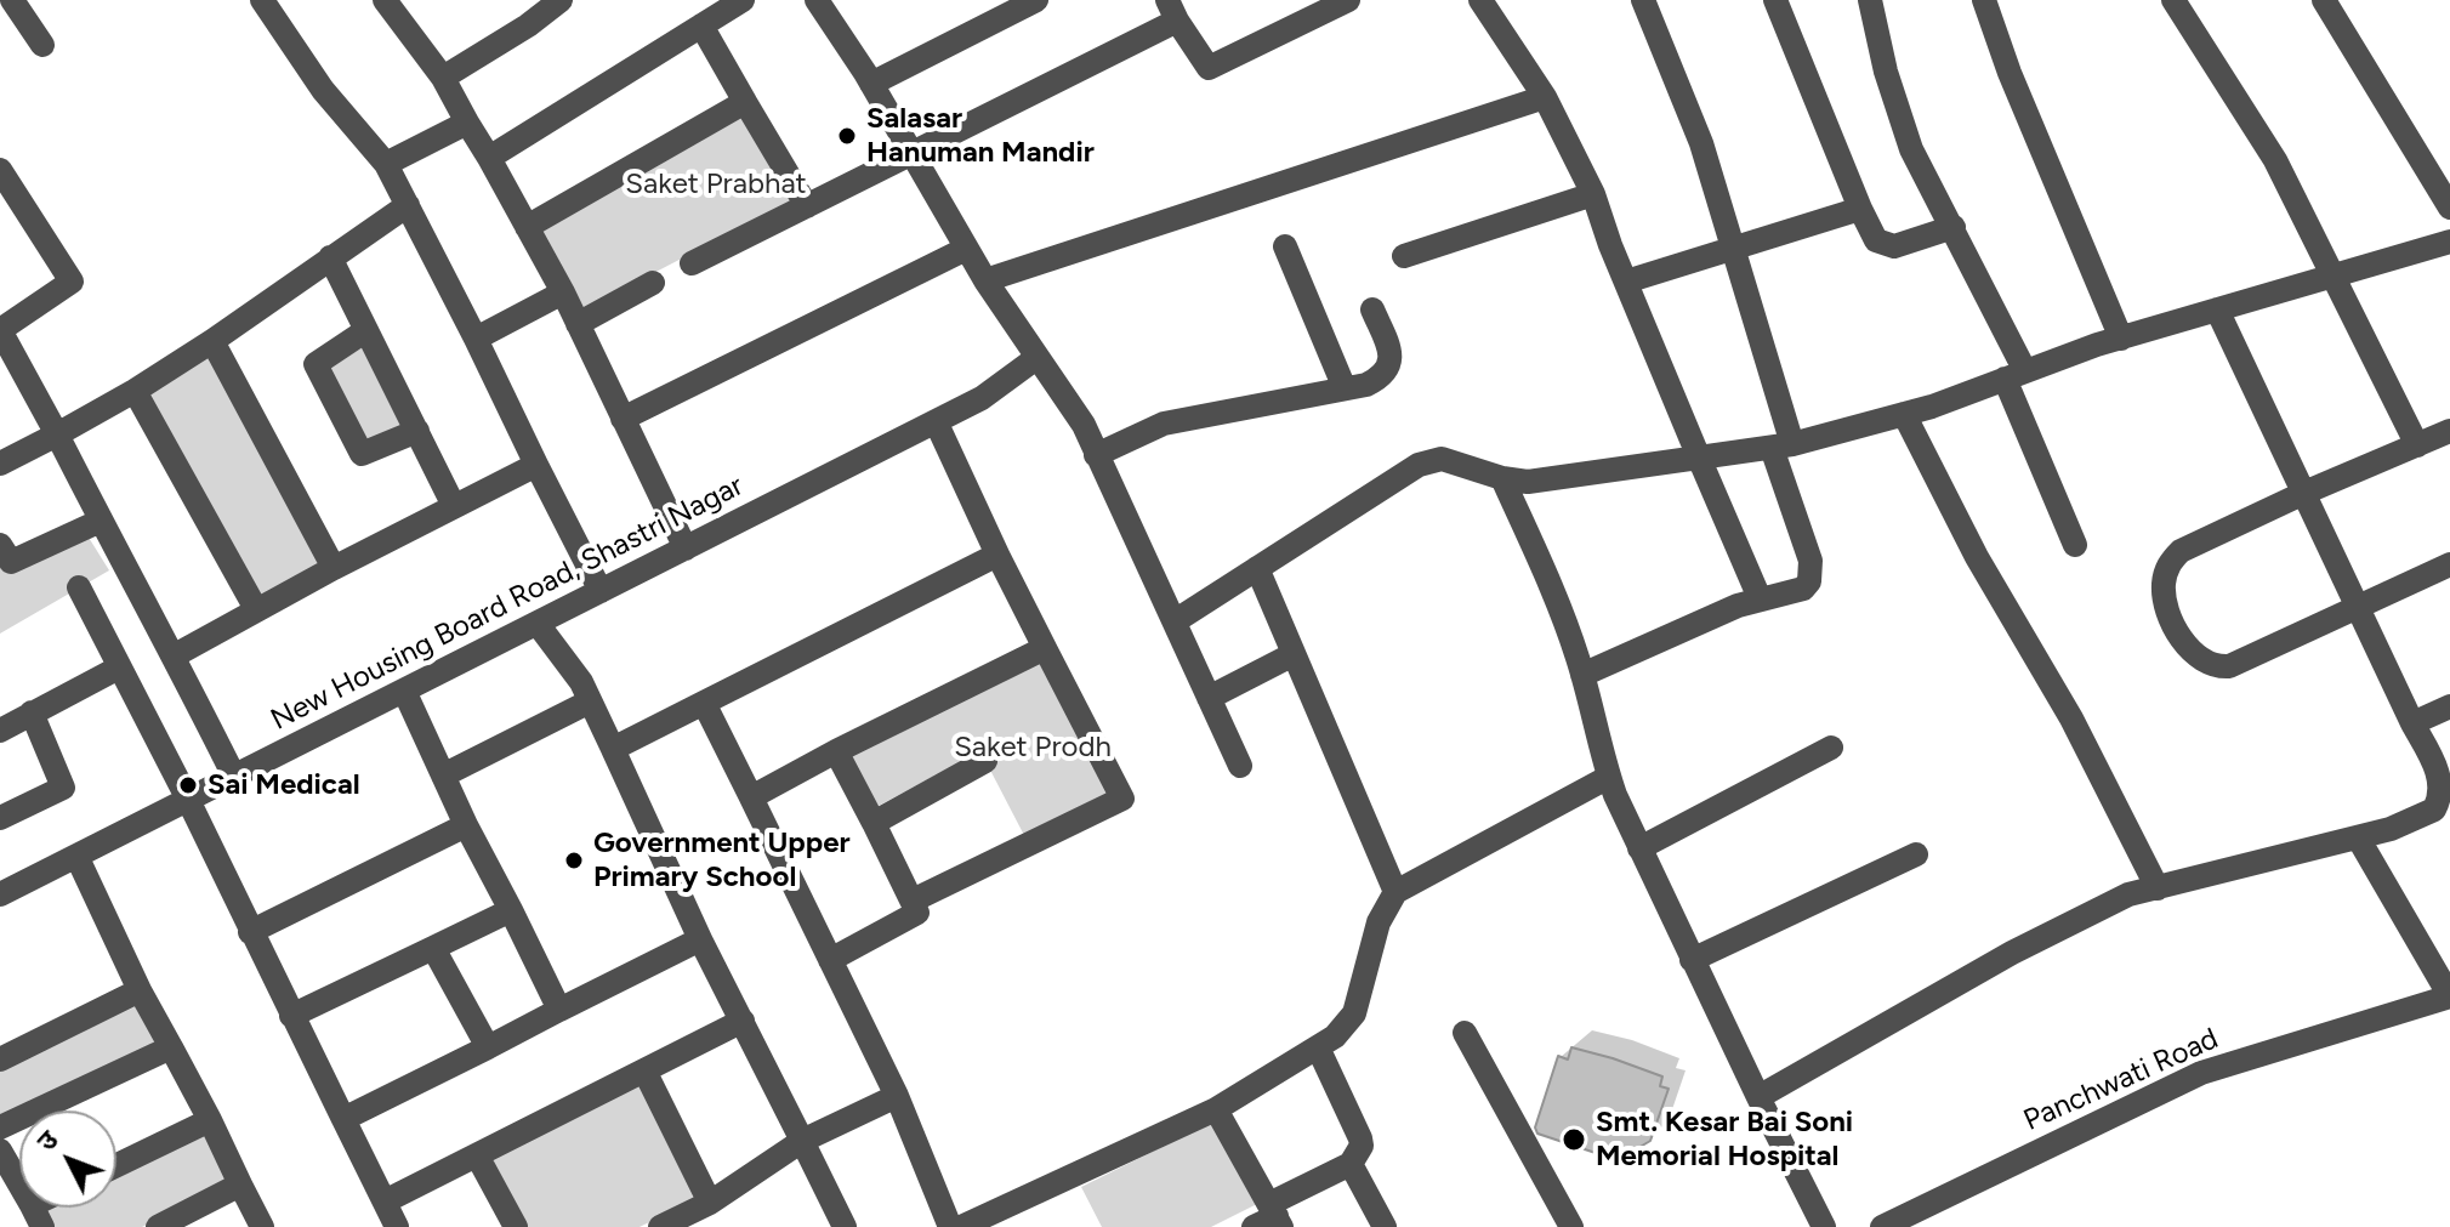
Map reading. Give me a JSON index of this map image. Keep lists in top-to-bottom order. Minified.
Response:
{"streets":{"street":["New Housing Board Road, Shastri Nagar","Panchwati Road"]},"parks":["Saket Prabhat","Saket Prodh"],"places":["Salasar Hanuman Mandir","Sai Medical","Government Upper Primary School","Smt. Kesar Bai Soni Memorial Hospital"],"north":"top left"}
